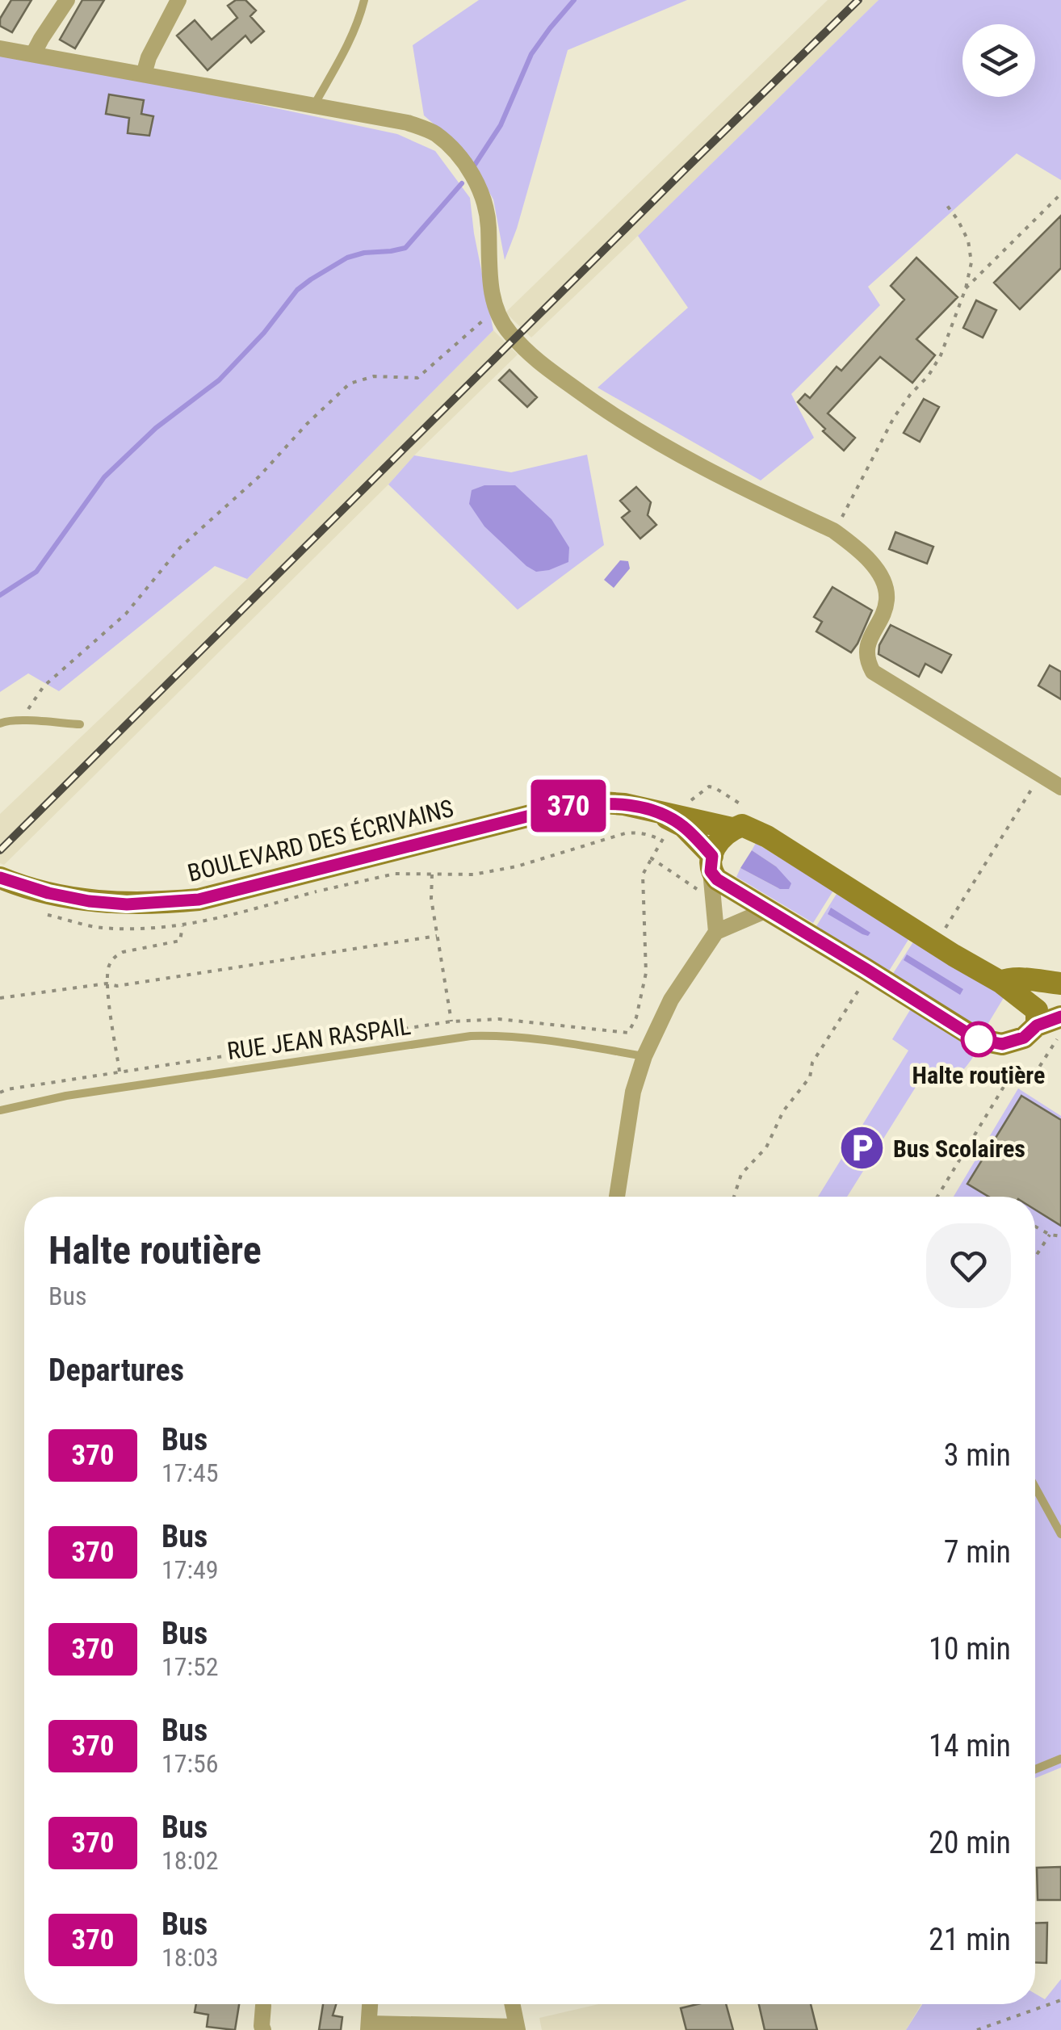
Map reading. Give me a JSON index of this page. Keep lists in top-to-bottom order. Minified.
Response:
{"streets":{"main road":["BOULEVARD DES ÉCRIVAINS"],"lane":["RUE JEAN RASPAIL"]},"places":{"other":["Halte routière"],"parking":["Bus Scolaires"]},"lines":["bus line 370"],"page":{"on_map":"370","heading":[["Halte routière","Bus"],"Departures"],"list":[{"mark":"370","name":"Bus","note":"17:45","value":"3 min"},{"mark":"370","name":"Bus","note":"17:49","value":"7 min"},{"mark":"370","name":"Bus","note":"17:52","value":"10 min"},{"mark":"370","name":"Bus","note":"17:56","value":"14 min"},{"mark":"370","name":"Bus","note":"18:02","value":"20 min"},{"mark":"370","name":"Bus","note":"18:03","value":"21 min"}]}}
